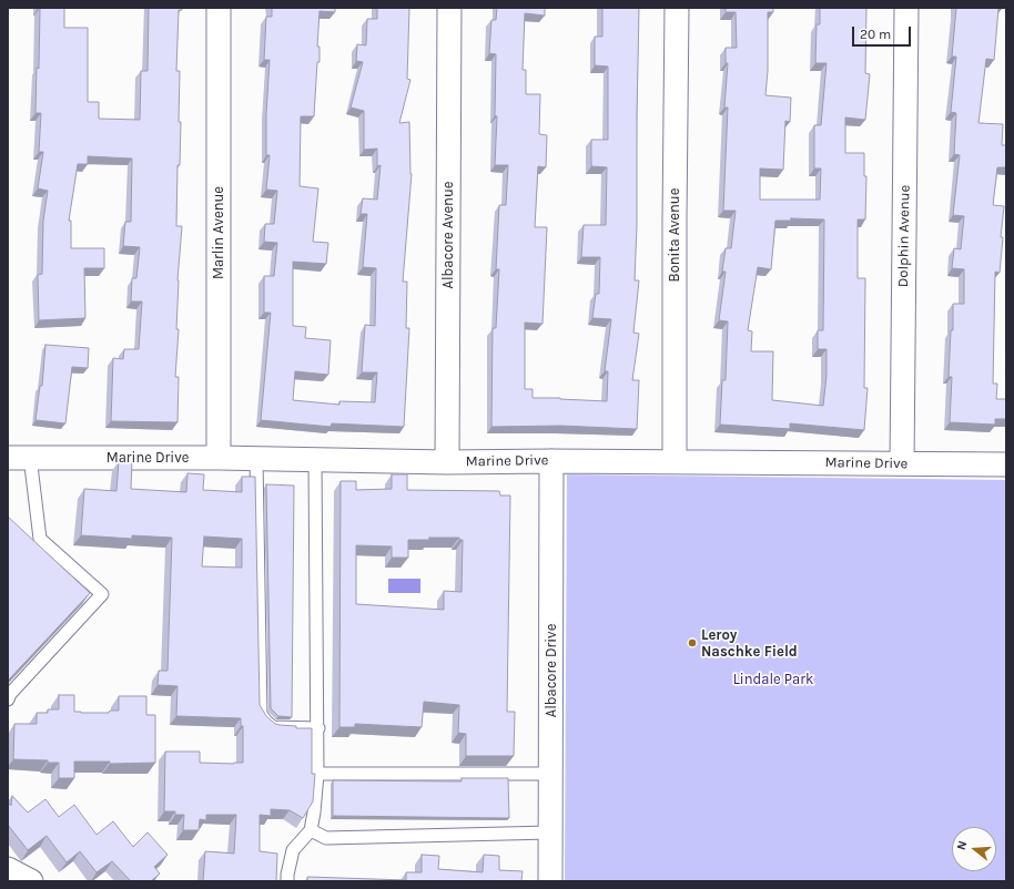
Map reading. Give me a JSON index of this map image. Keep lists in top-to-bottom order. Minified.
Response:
{"streets":{"street":["Marlin Avenue","Albacore Avenue","Bonita Avenue","Dolphin Avenue","Marine Drive","Albacore Drive"]},"crossings":[["Marlin Avenue","Marine Drive"],["Albacore Avenue","Marine Drive"],["Bonita Avenue","Marine Drive"],["Dolphin Avenue","Marine Drive"],["Marine Drive","Albacore Drive"]],"parks":["Lindale Park"],"places":["Leroy Naschke Field"],"scale_bar":"20 m","north":"left"}
